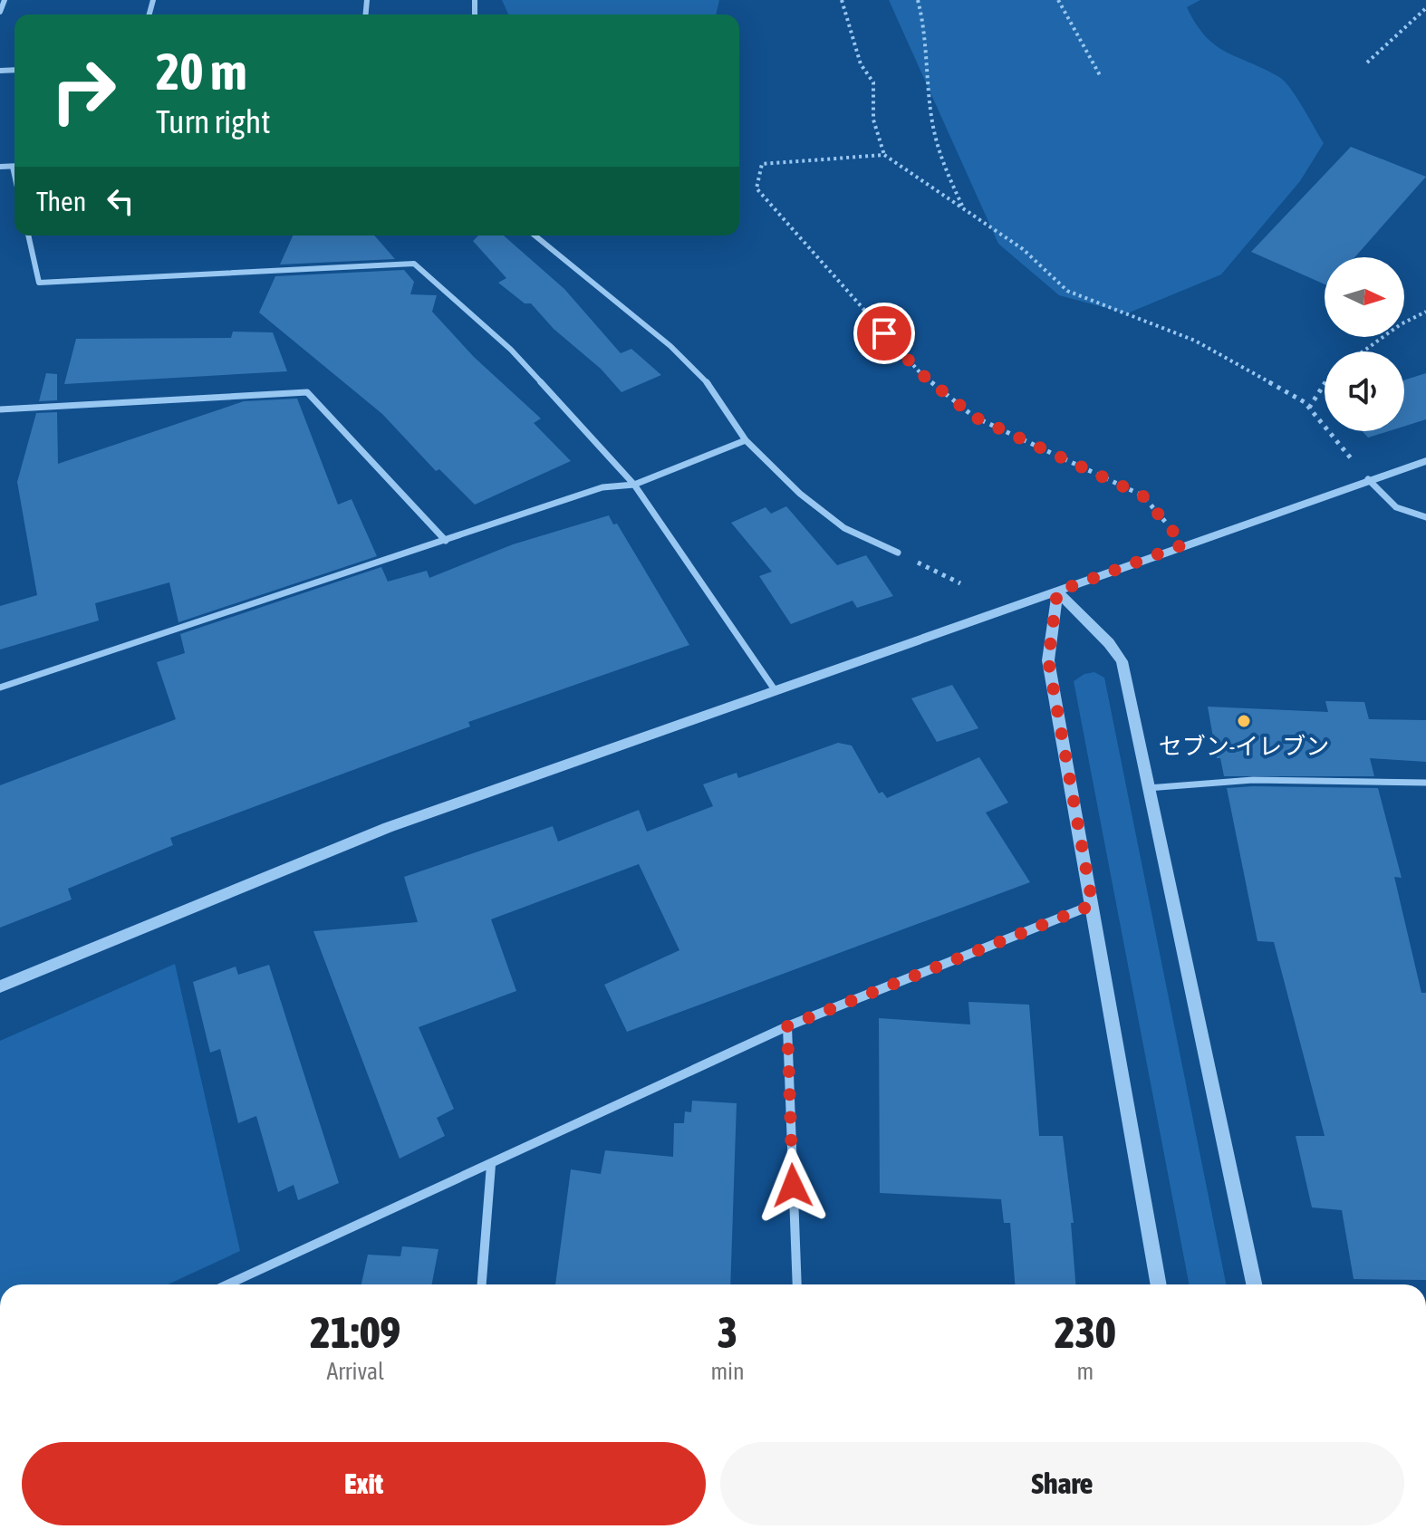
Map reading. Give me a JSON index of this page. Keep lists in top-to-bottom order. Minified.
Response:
{"places":["セブン-イレブン"],"north":"right","page":{"turn":["20 m","Turn right"],"then":"Then","eta":["21:09","Arrival","3","min","230","m"],"buttons":["Exit","Share"]}}
